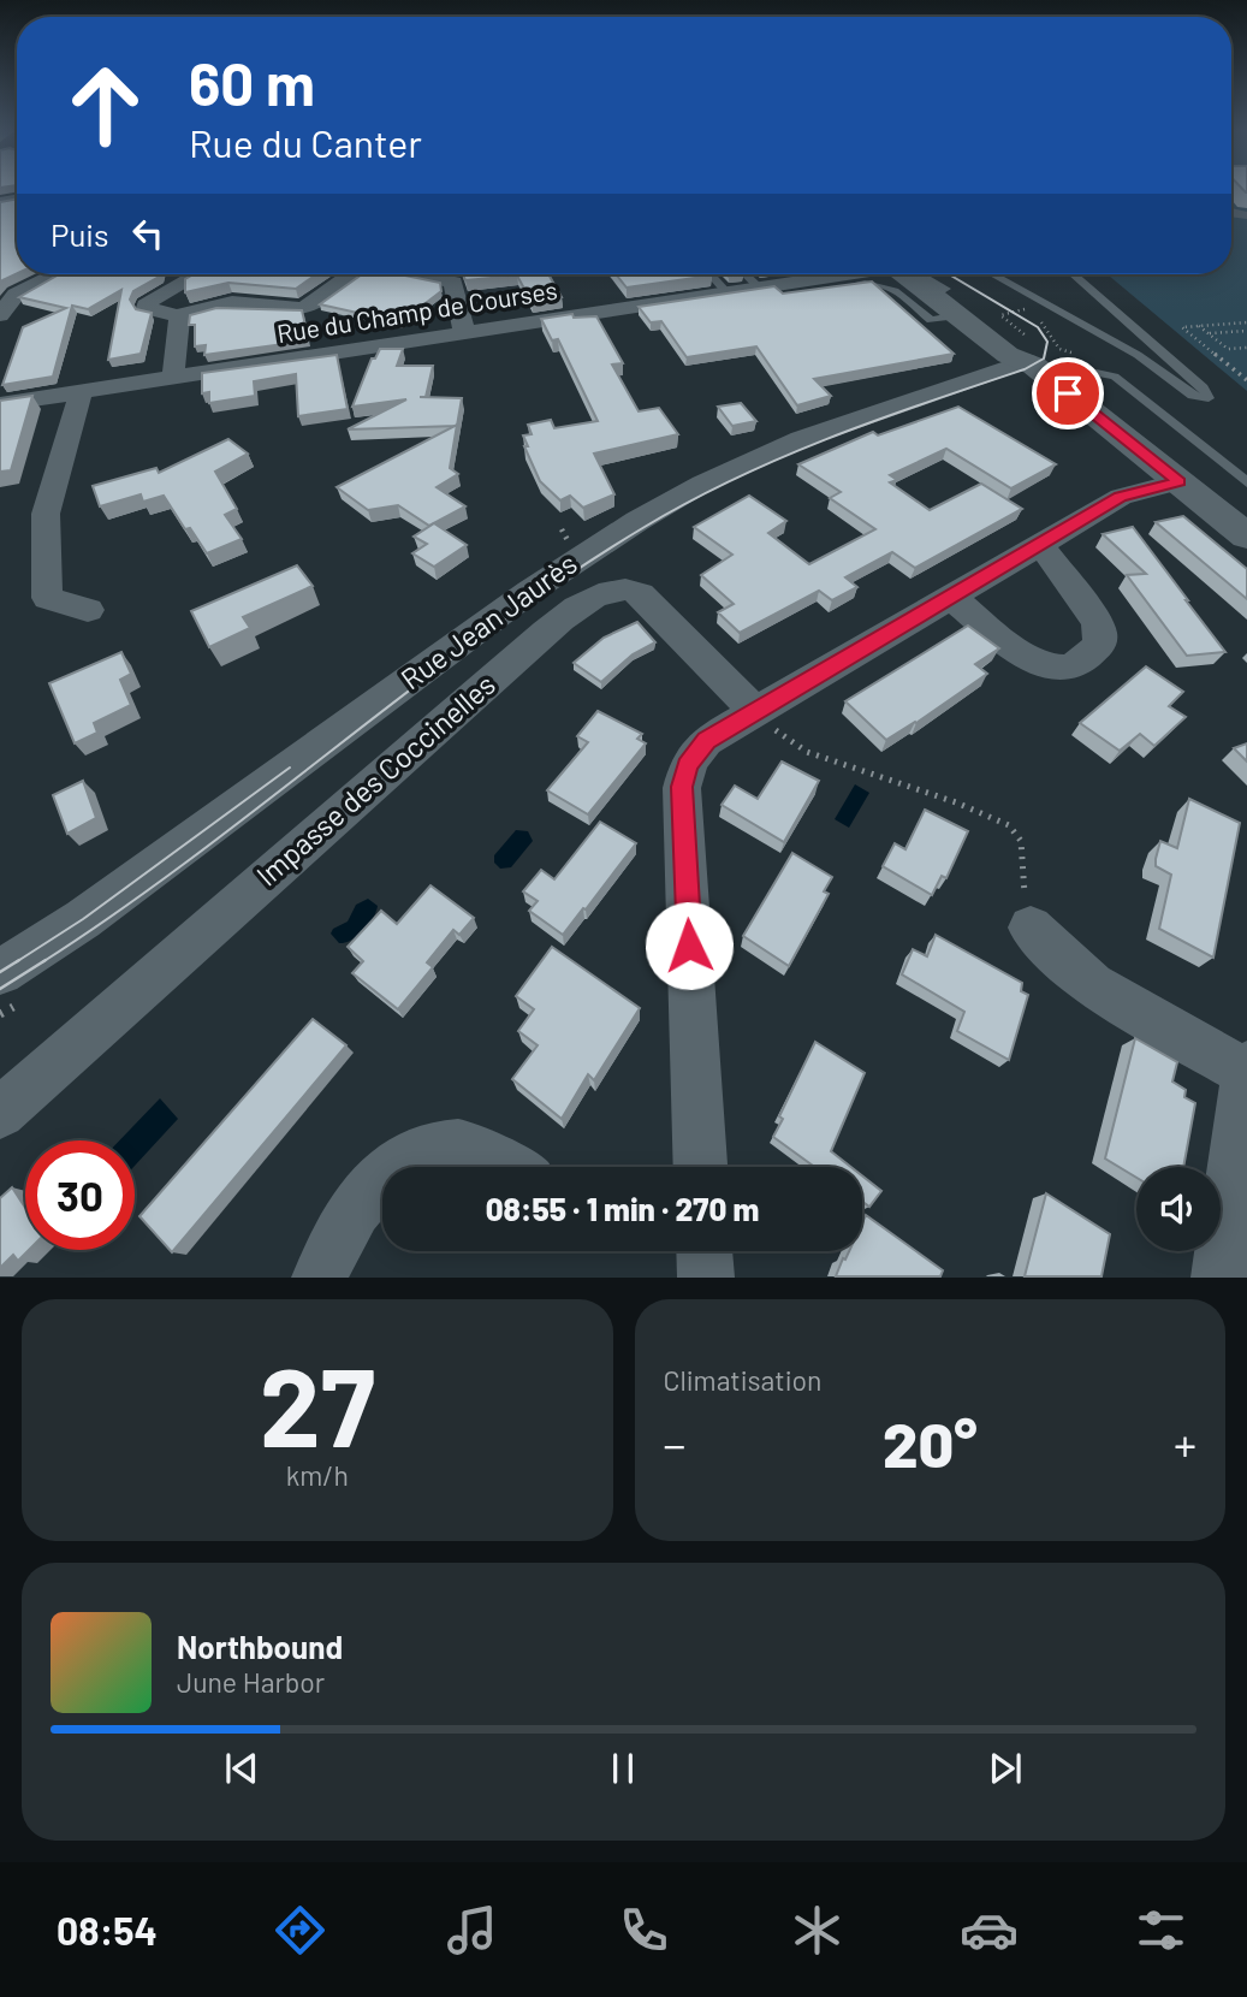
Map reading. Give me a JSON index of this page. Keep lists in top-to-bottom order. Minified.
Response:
{"streets":{"street":["Rue du Champ de Courses","Rue Jean Jaurès","Impasse des Coccinelles"]},"page":{"turn":["60 m","Rue du Canter"],"then":"Puis","limit":"30","trip":"08:55 · 1 min · 270 m","tile":[["27","km/h"],"Climatisation"],"heat":["−","20°","+"],"song":["Northbound","June Harbor"],"tabs":"08:54"}}
